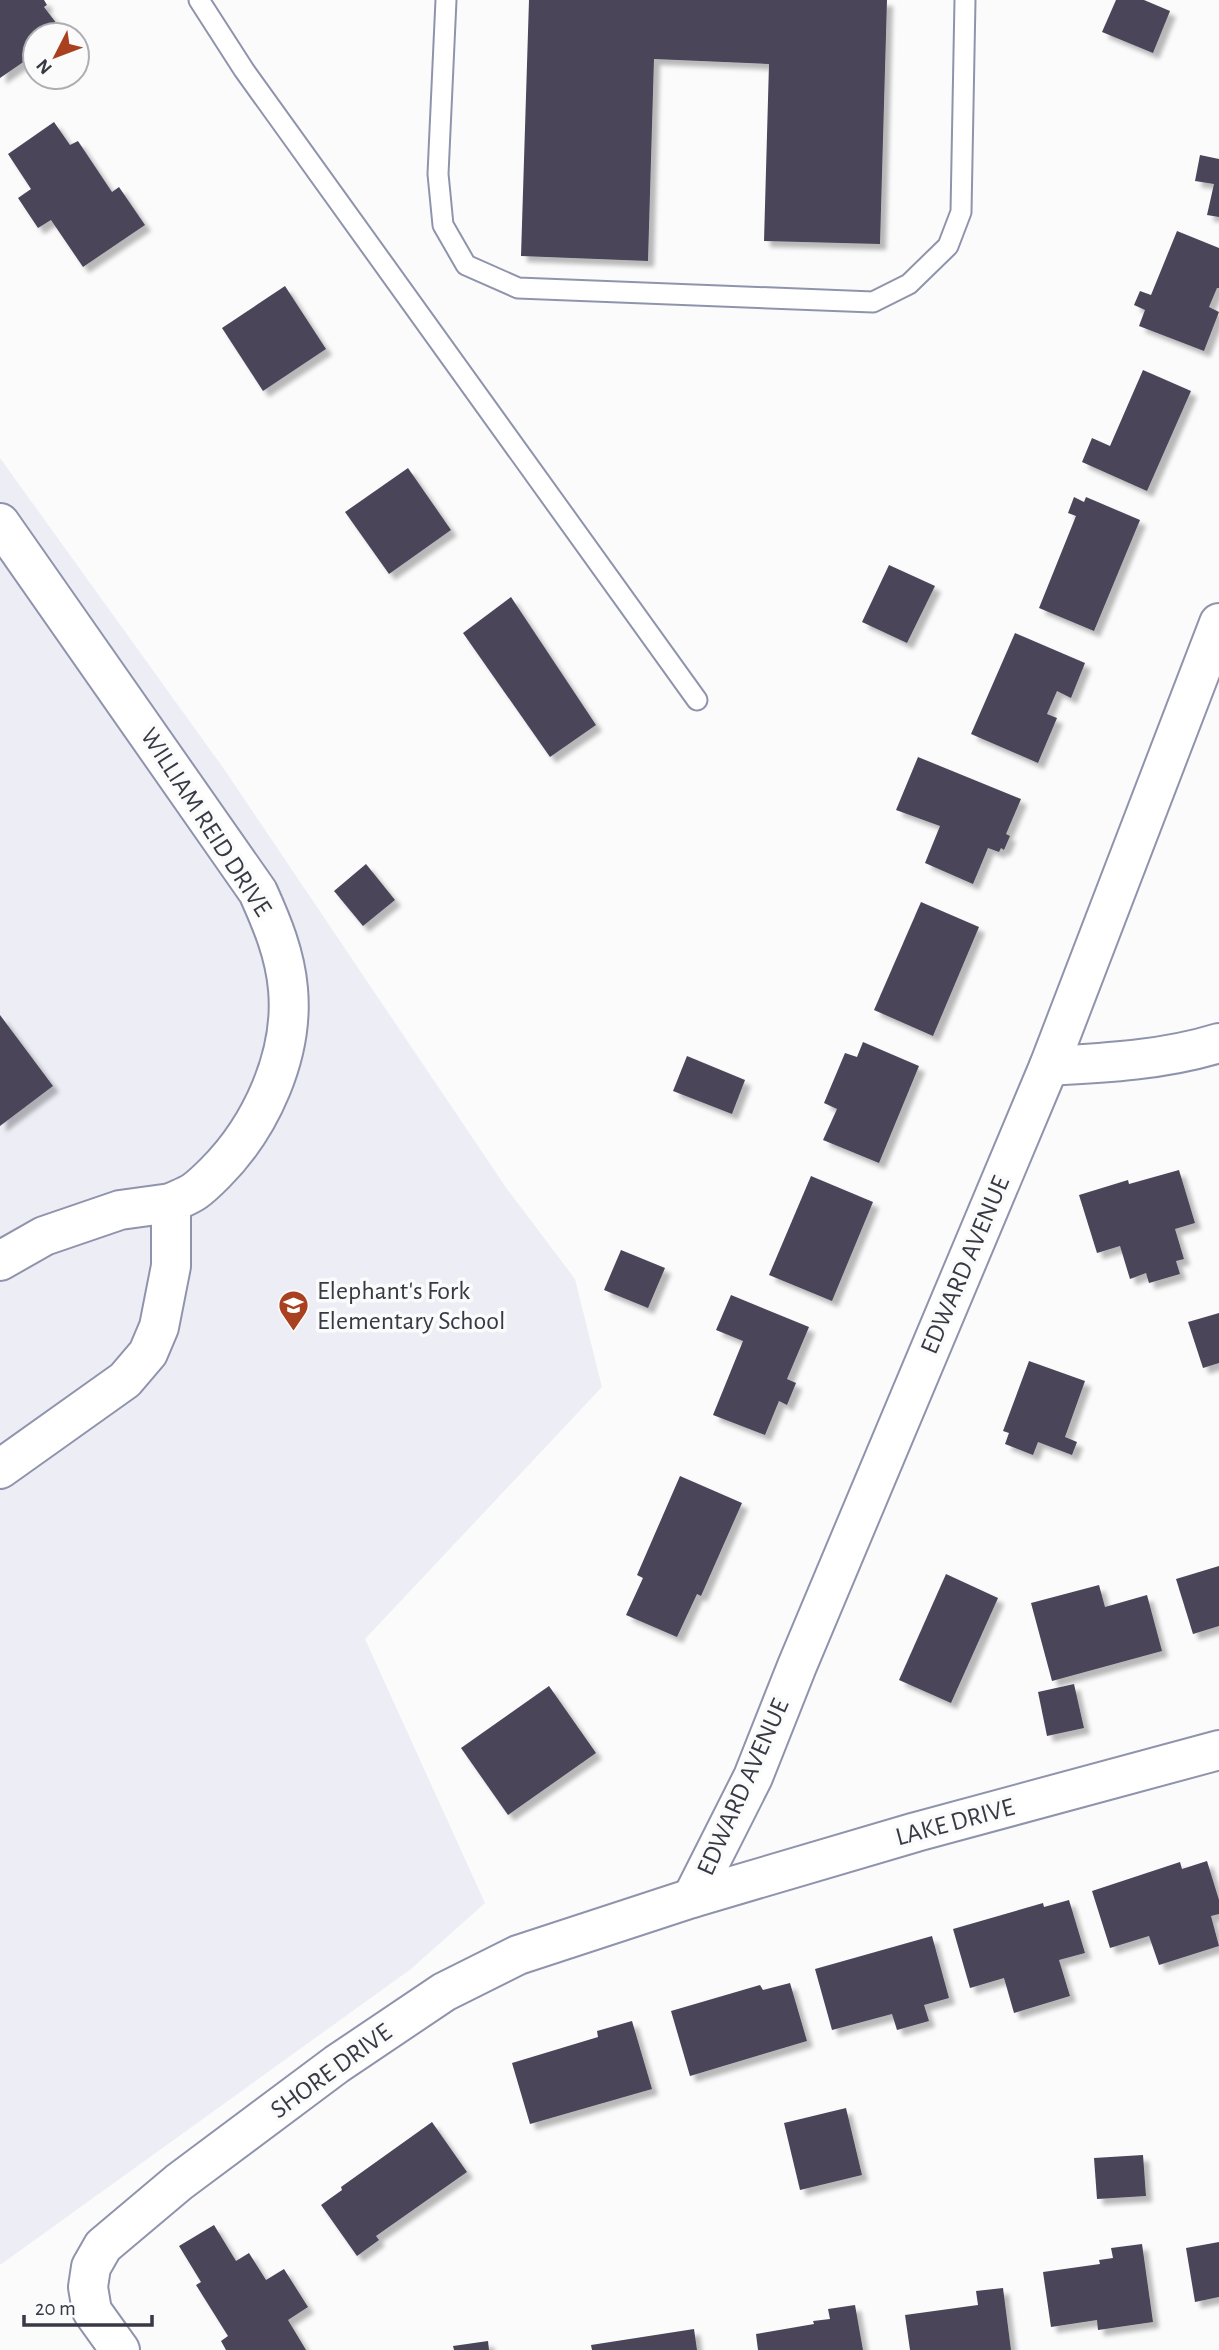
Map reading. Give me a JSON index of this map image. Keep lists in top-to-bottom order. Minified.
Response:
{"streets":{"street":["WILLIAM REID DRIVE","EDWARD AVENUE","LAKE DRIVE","SHORE DRIVE"]},"crossings":[["EDWARD AVENUE","LAKE DRIVE"],["EDWARD AVENUE","SHORE DRIVE"],["LAKE DRIVE","SHORE DRIVE"]],"places":{"school or university":["Elephant's Fork Elementary School"]},"scale_bar":"20 m","north":"bottom left"}
